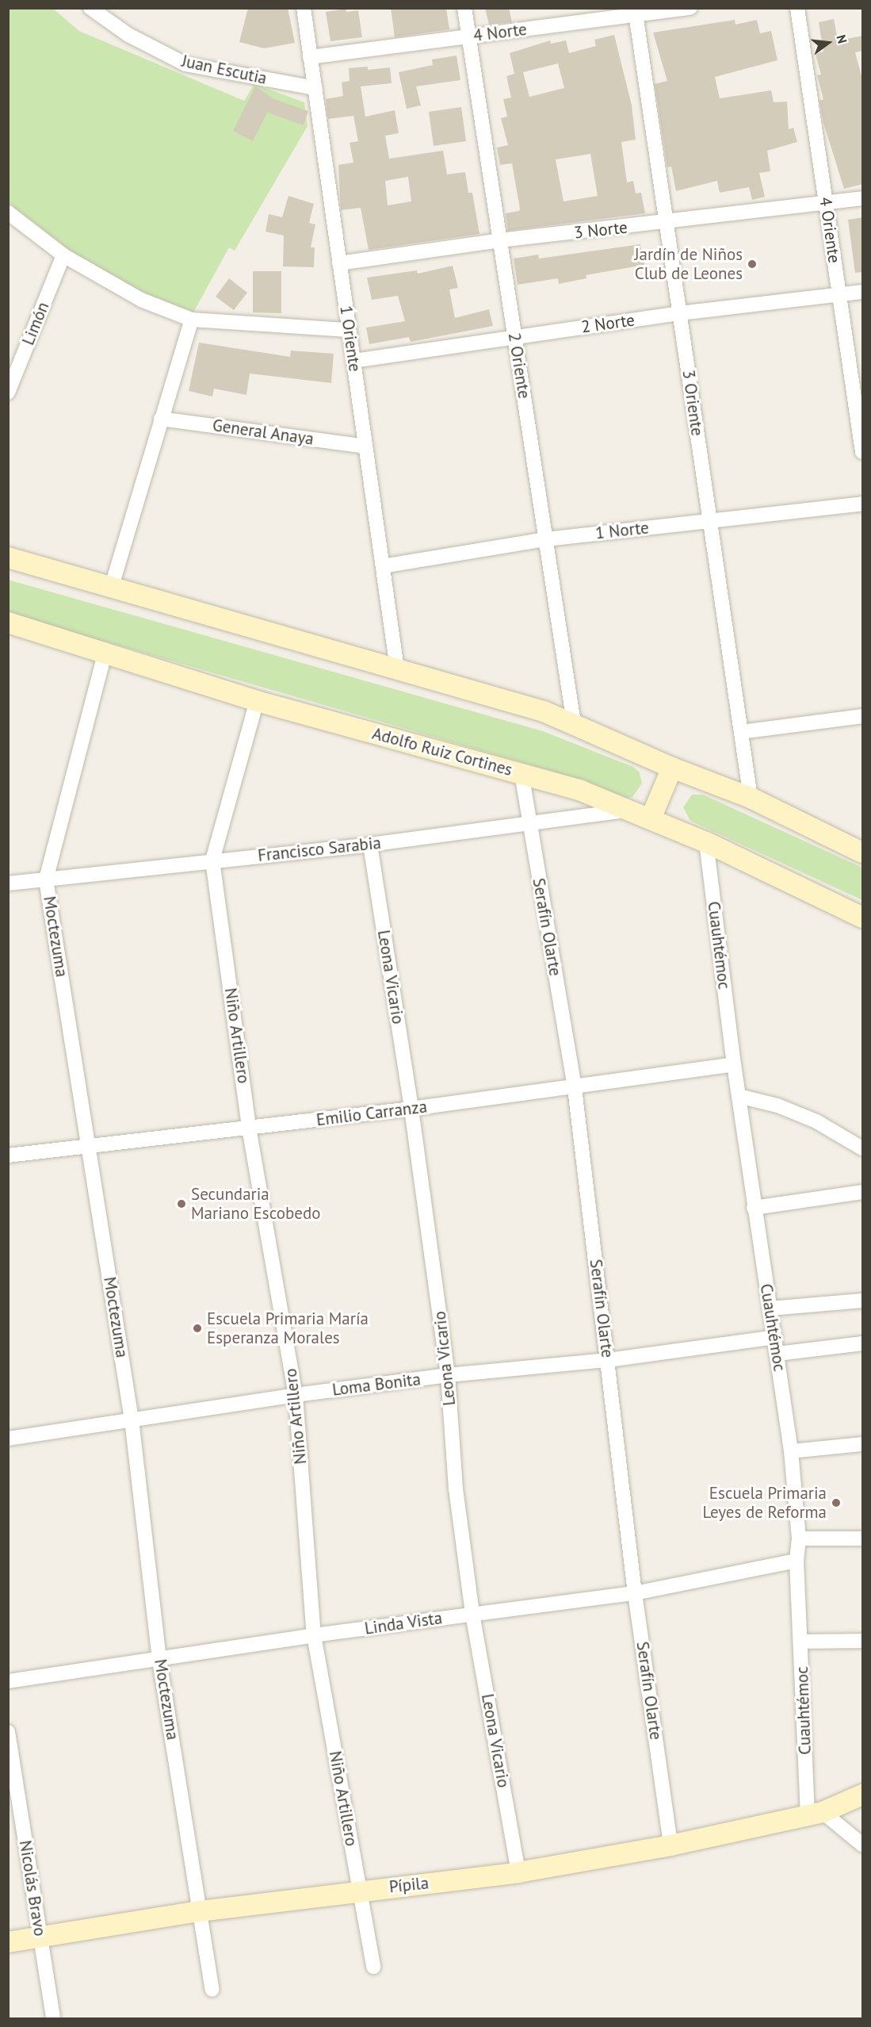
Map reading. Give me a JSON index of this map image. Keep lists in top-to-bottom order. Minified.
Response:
{"streets":{"main road":["Adolfo Ruiz Cortines","Pípila"],"street":["4 Norte","Juan Escutia","3 Norte","4 Oriente","Limón","2 Norte","1 Oriente","2 Oriente","3 Oriente","General Anaya","1 Norte","Francisco Sarabia","Serafín Olarte","Moctezuma","Cuauhtémoc","Leona Vicario","Niño Artillero","Emilio Carranza","Loma Bonita","Linda Vista","Nicolás Bravo"]},"crossings":[["4 Norte","1 Oriente"],["4 Norte","2 Oriente"],["4 Norte","3 Oriente"],["Juan Escutia","1 Oriente"],["3 Norte","4 Oriente"],["3 Norte","1 Oriente"],["3 Norte","2 Oriente"],["3 Norte","3 Oriente"],["4 Oriente","2 Norte"],["2 Norte","1 Oriente"],["2 Norte","2 Oriente"],["2 Norte","3 Oriente"],["1 Oriente","General Anaya"],["1 Oriente","1 Norte"],["2 Oriente","1 Norte"],["3 Oriente","1 Norte"],["Adolfo Ruiz Cortines","Francisco Sarabia"],["Adolfo Ruiz Cortines","Serafín Olarte"],["Adolfo Ruiz Cortines","Moctezuma"],["Adolfo Ruiz Cortines","Cuauhtémoc"],["Adolfo Ruiz Cortines","Niño Artillero"],["Francisco Sarabia","Serafín Olarte"],["Francisco Sarabia","Moctezuma"],["Francisco Sarabia","Leona Vicario"],["Francisco Sarabia","Niño Artillero"],["Serafín Olarte","Emilio Carranza"],["Serafín Olarte","Loma Bonita"],["Serafín Olarte","Linda Vista"],["Serafín Olarte","Pípila"],["Moctezuma","Emilio Carranza"],["Moctezuma","Loma Bonita"],["Moctezuma","Linda Vista"],["Moctezuma","Pípila"],["Cuauhtémoc","Emilio Carranza"],["Cuauhtémoc","Loma Bonita"],["Cuauhtémoc","Linda Vista"],["Cuauhtémoc","Pípila"],["Leona Vicario","Emilio Carranza"],["Leona Vicario","Loma Bonita"],["Leona Vicario","Linda Vista"],["Leona Vicario","Pípila"],["Niño Artillero","Emilio Carranza"],["Niño Artillero","Loma Bonita"],["Niño Artillero","Linda Vista"],["Niño Artillero","Pípila"],["Pípila","Nicolás Bravo"]],"places":["Jardín de Niños Club de Leones","Secundaria Mariano Escobedo","Escuela Primaria María Esperanza Morales","Escuela Primaria Leyes de Reforma"],"north":"right"}
